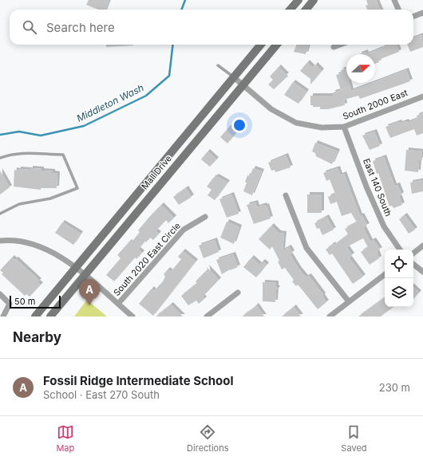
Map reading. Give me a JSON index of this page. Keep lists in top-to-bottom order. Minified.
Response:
{"streets":{"main road":["Mall Drive"],"street":["South 2000 East","East 140 South","South 2020 East Circle"]},"crossings":[["South 2000 East","Mall Drive"],["South 2000 East","East 140 South"]],"water":["Middleton Wash"],"scale_bar":"50 m","north":"right","page":{"search":"Search here","pins":"A","scale":"50 m","heading":"Nearby","list":[{"mark":"A","name":"Fossil Ridge Intermediate School","note":"School · East 270 South","value":"230 m"}],"nav":["Map","Directions","Saved"]}}
